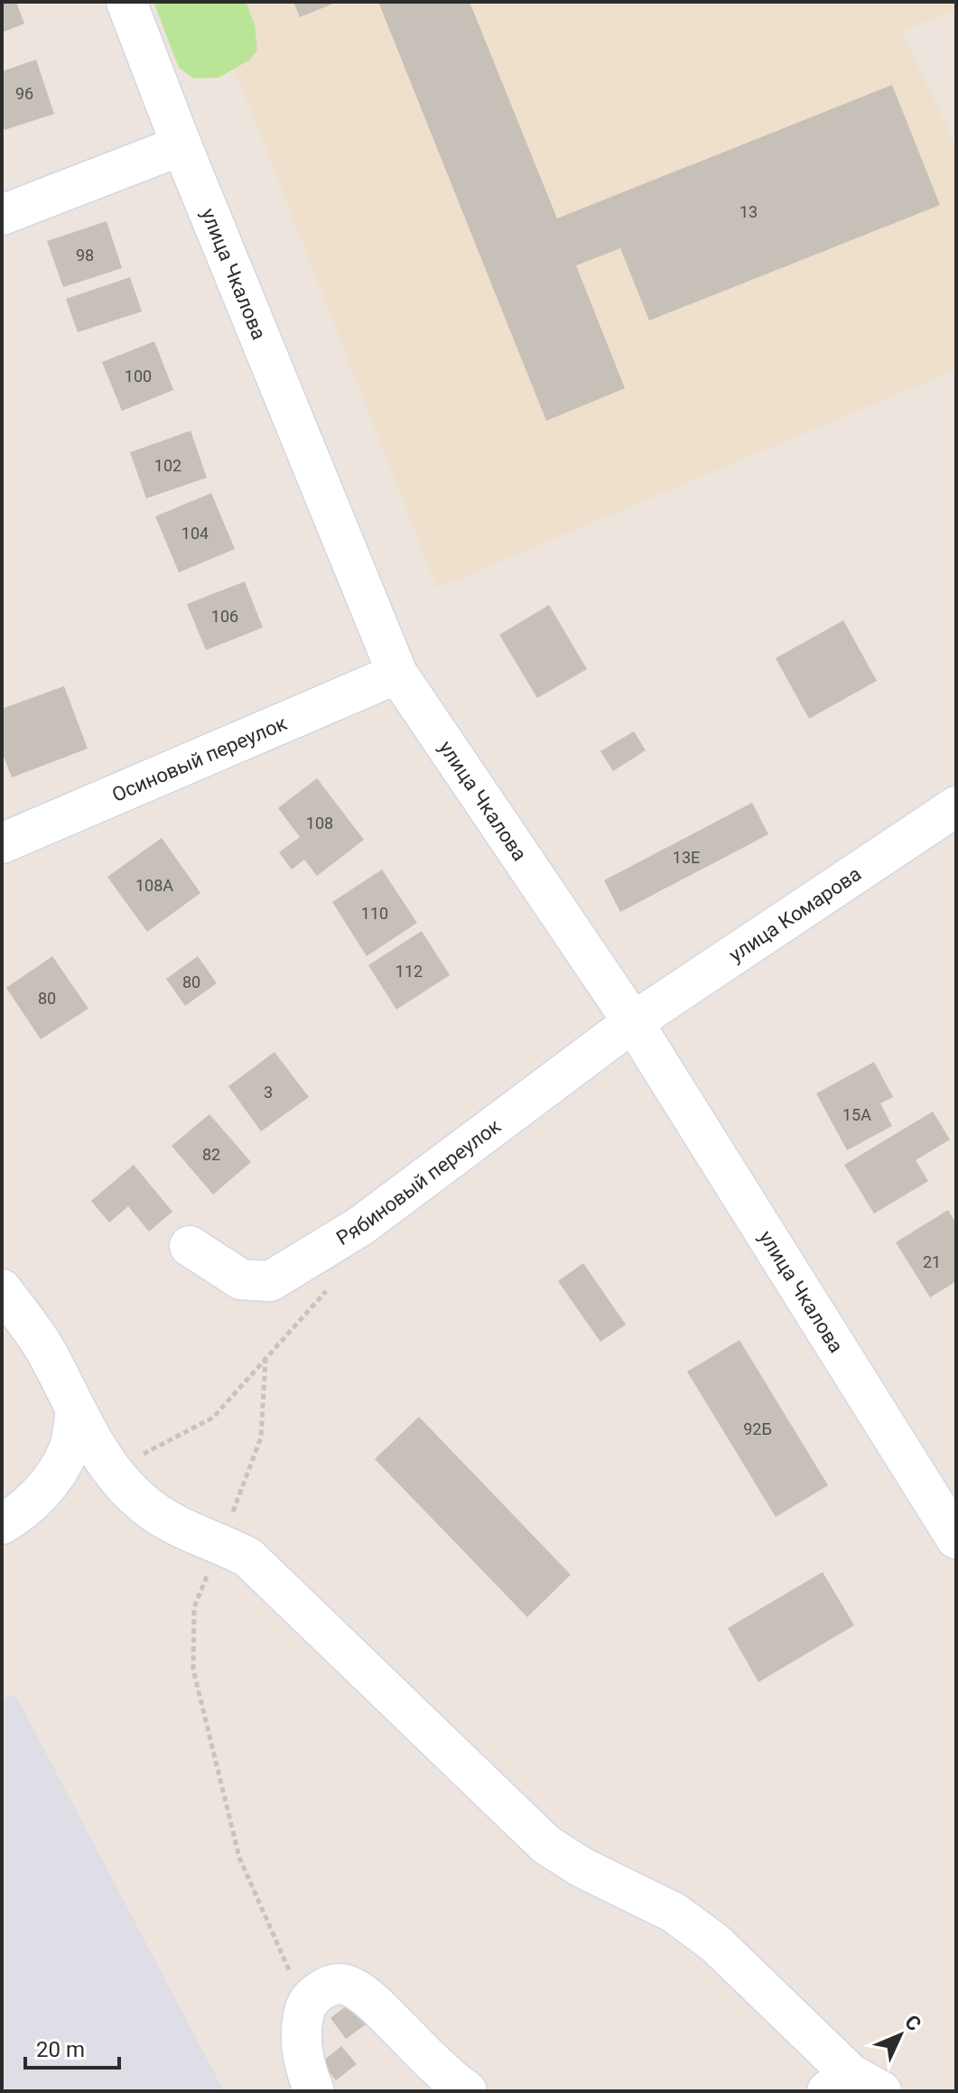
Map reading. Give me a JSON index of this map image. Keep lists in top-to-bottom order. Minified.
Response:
{"streets":{"street":["улица Чкалова","Осиновый переулок","улица Комарова","Рябиновый переулок"]},"crossings":[["улица Чкалова","Осиновый переулок"],["улица Чкалова","улица Комарова"],["улица Чкалова","Рябиновый переулок"],["улица Комарова","Рябиновый переулок"]],"house_numbers":["96","13","98","100","102","104","106","108","13Е","108А","110","112","80","80","3","15А","82","21","92Б"],"scale_bar":"20 m","north":"top right"}
